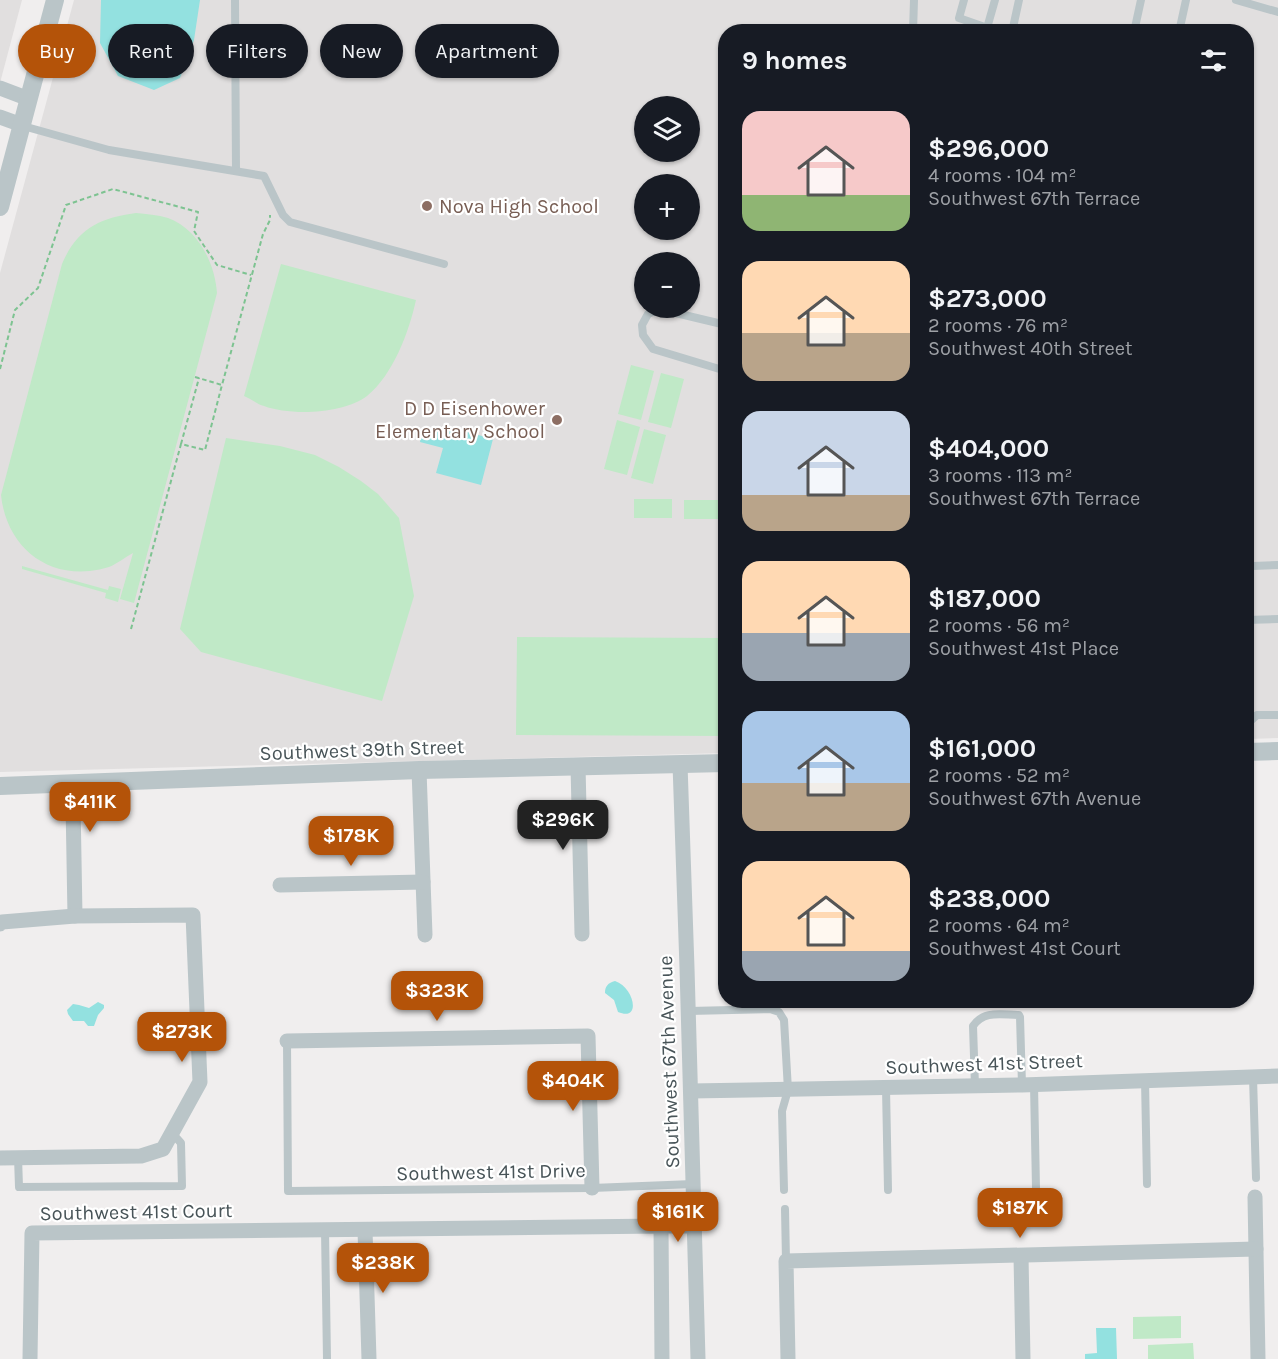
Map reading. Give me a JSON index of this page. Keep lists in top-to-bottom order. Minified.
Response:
{"streets":{"street":["Southwest 39th Street","Southwest 67th Avenue","Southwest 41st Street","Southwest 41st Court"],"lane":["Southwest 41st Drive"]},"crossings":[["Southwest 39th Street","Southwest 67th Avenue"],["Southwest 67th Avenue","Southwest 41st Street"],["Southwest 67th Avenue","Southwest 41st Drive"],["Southwest 67th Avenue","Southwest 41st Court"]],"places":["Nova High School","D D Eisenhower Elementary School"],"page":{"chip":["Buy","Rent","Filters","New","Apartment"],"heading":"9 homes","map_buttons":["+","−"],"list":[{"name":"$296,000","note":"4 rooms · 104 m² · Southwest 67th Terrace"},{"name":"$273,000","note":"2 rooms · 76 m² · Southwest 40th Street"},{"name":"$404,000","note":"3 rooms · 113 m² · Southwest 67th Terrace"},{"name":"$187,000","note":"2 rooms · 56 m² · Southwest 41st Place"},{"name":"$161,000","note":"2 rooms · 52 m² · Southwest 67th Avenue"},{"name":"$238,000","note":"2 rooms · 64 m² · Southwest 41st Court"}],"price":["$411K","$296K","$178K","$323K","$273K","$404K","$187K","$161K","$238K"]}}
